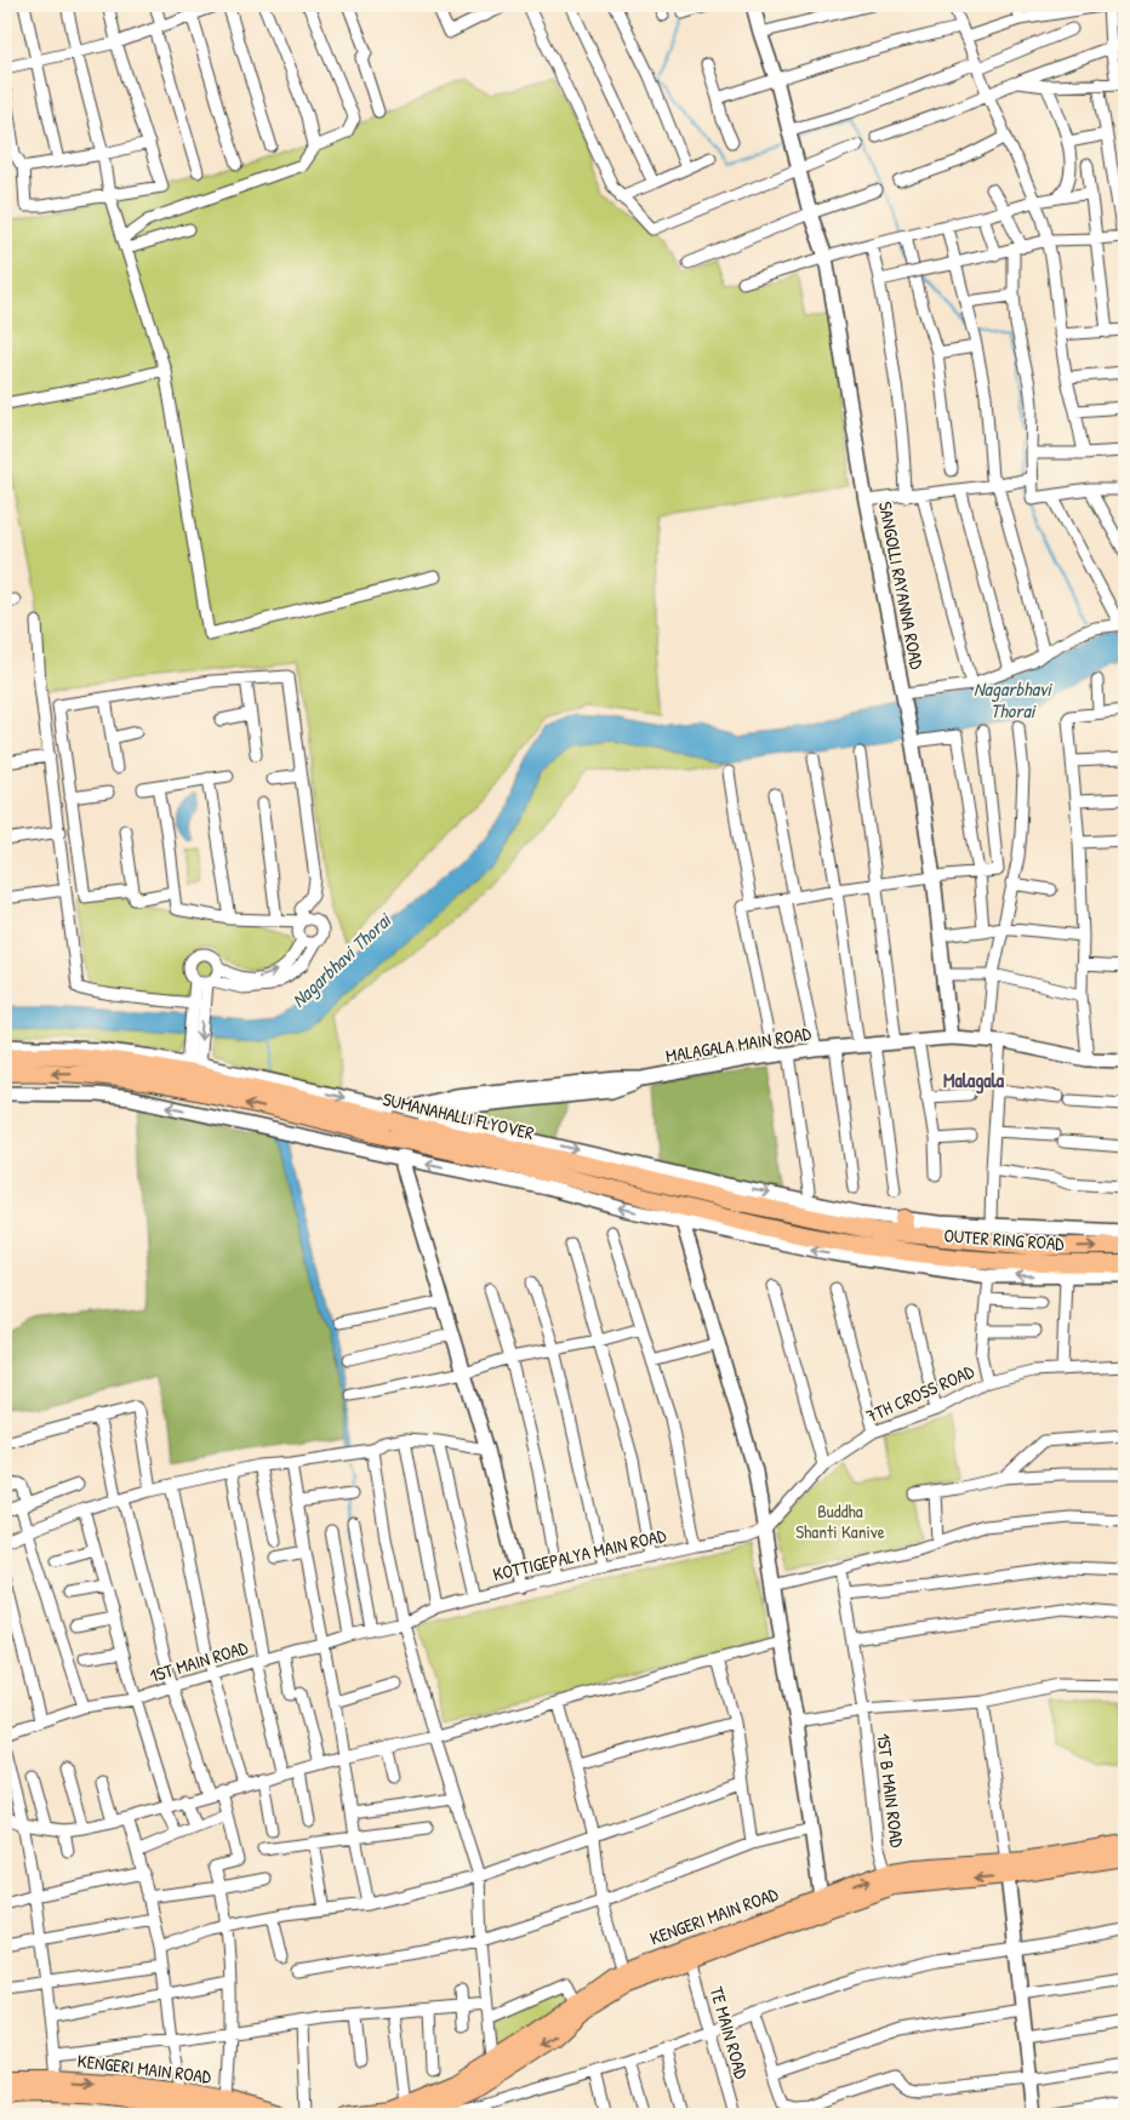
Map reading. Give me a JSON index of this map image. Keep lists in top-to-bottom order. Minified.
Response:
{"streets":{"main road":["SUMANAHALLI FLYOVER","OUTER RING ROAD","KENGERI MAIN ROAD"],"street":["SANGOLLI RAYANNA ROAD","MALAGALA MAIN ROAD","7TH CROSS ROAD","KOTTIGEPALYA MAIN ROAD","1ST MAIN ROAD","1ST B MAIN ROAD","TE MAIN ROAD"]},"crossings":[["SANGOLLI RAYANNA ROAD","MALAGALA MAIN ROAD"],["SUMANAHALLI FLYOVER","OUTER RING ROAD"],["7TH CROSS ROAD","KOTTIGEPALYA MAIN ROAD"],["KOTTIGEPALYA MAIN ROAD","1ST MAIN ROAD"],["1ST B MAIN ROAD","KENGERI MAIN ROAD"],["KENGERI MAIN ROAD","TE MAIN ROAD"]],"districts":["Malagala"],"water":["Nagarbhavi Thorai"],"parks":["Buddha Shanti Kanive"]}
